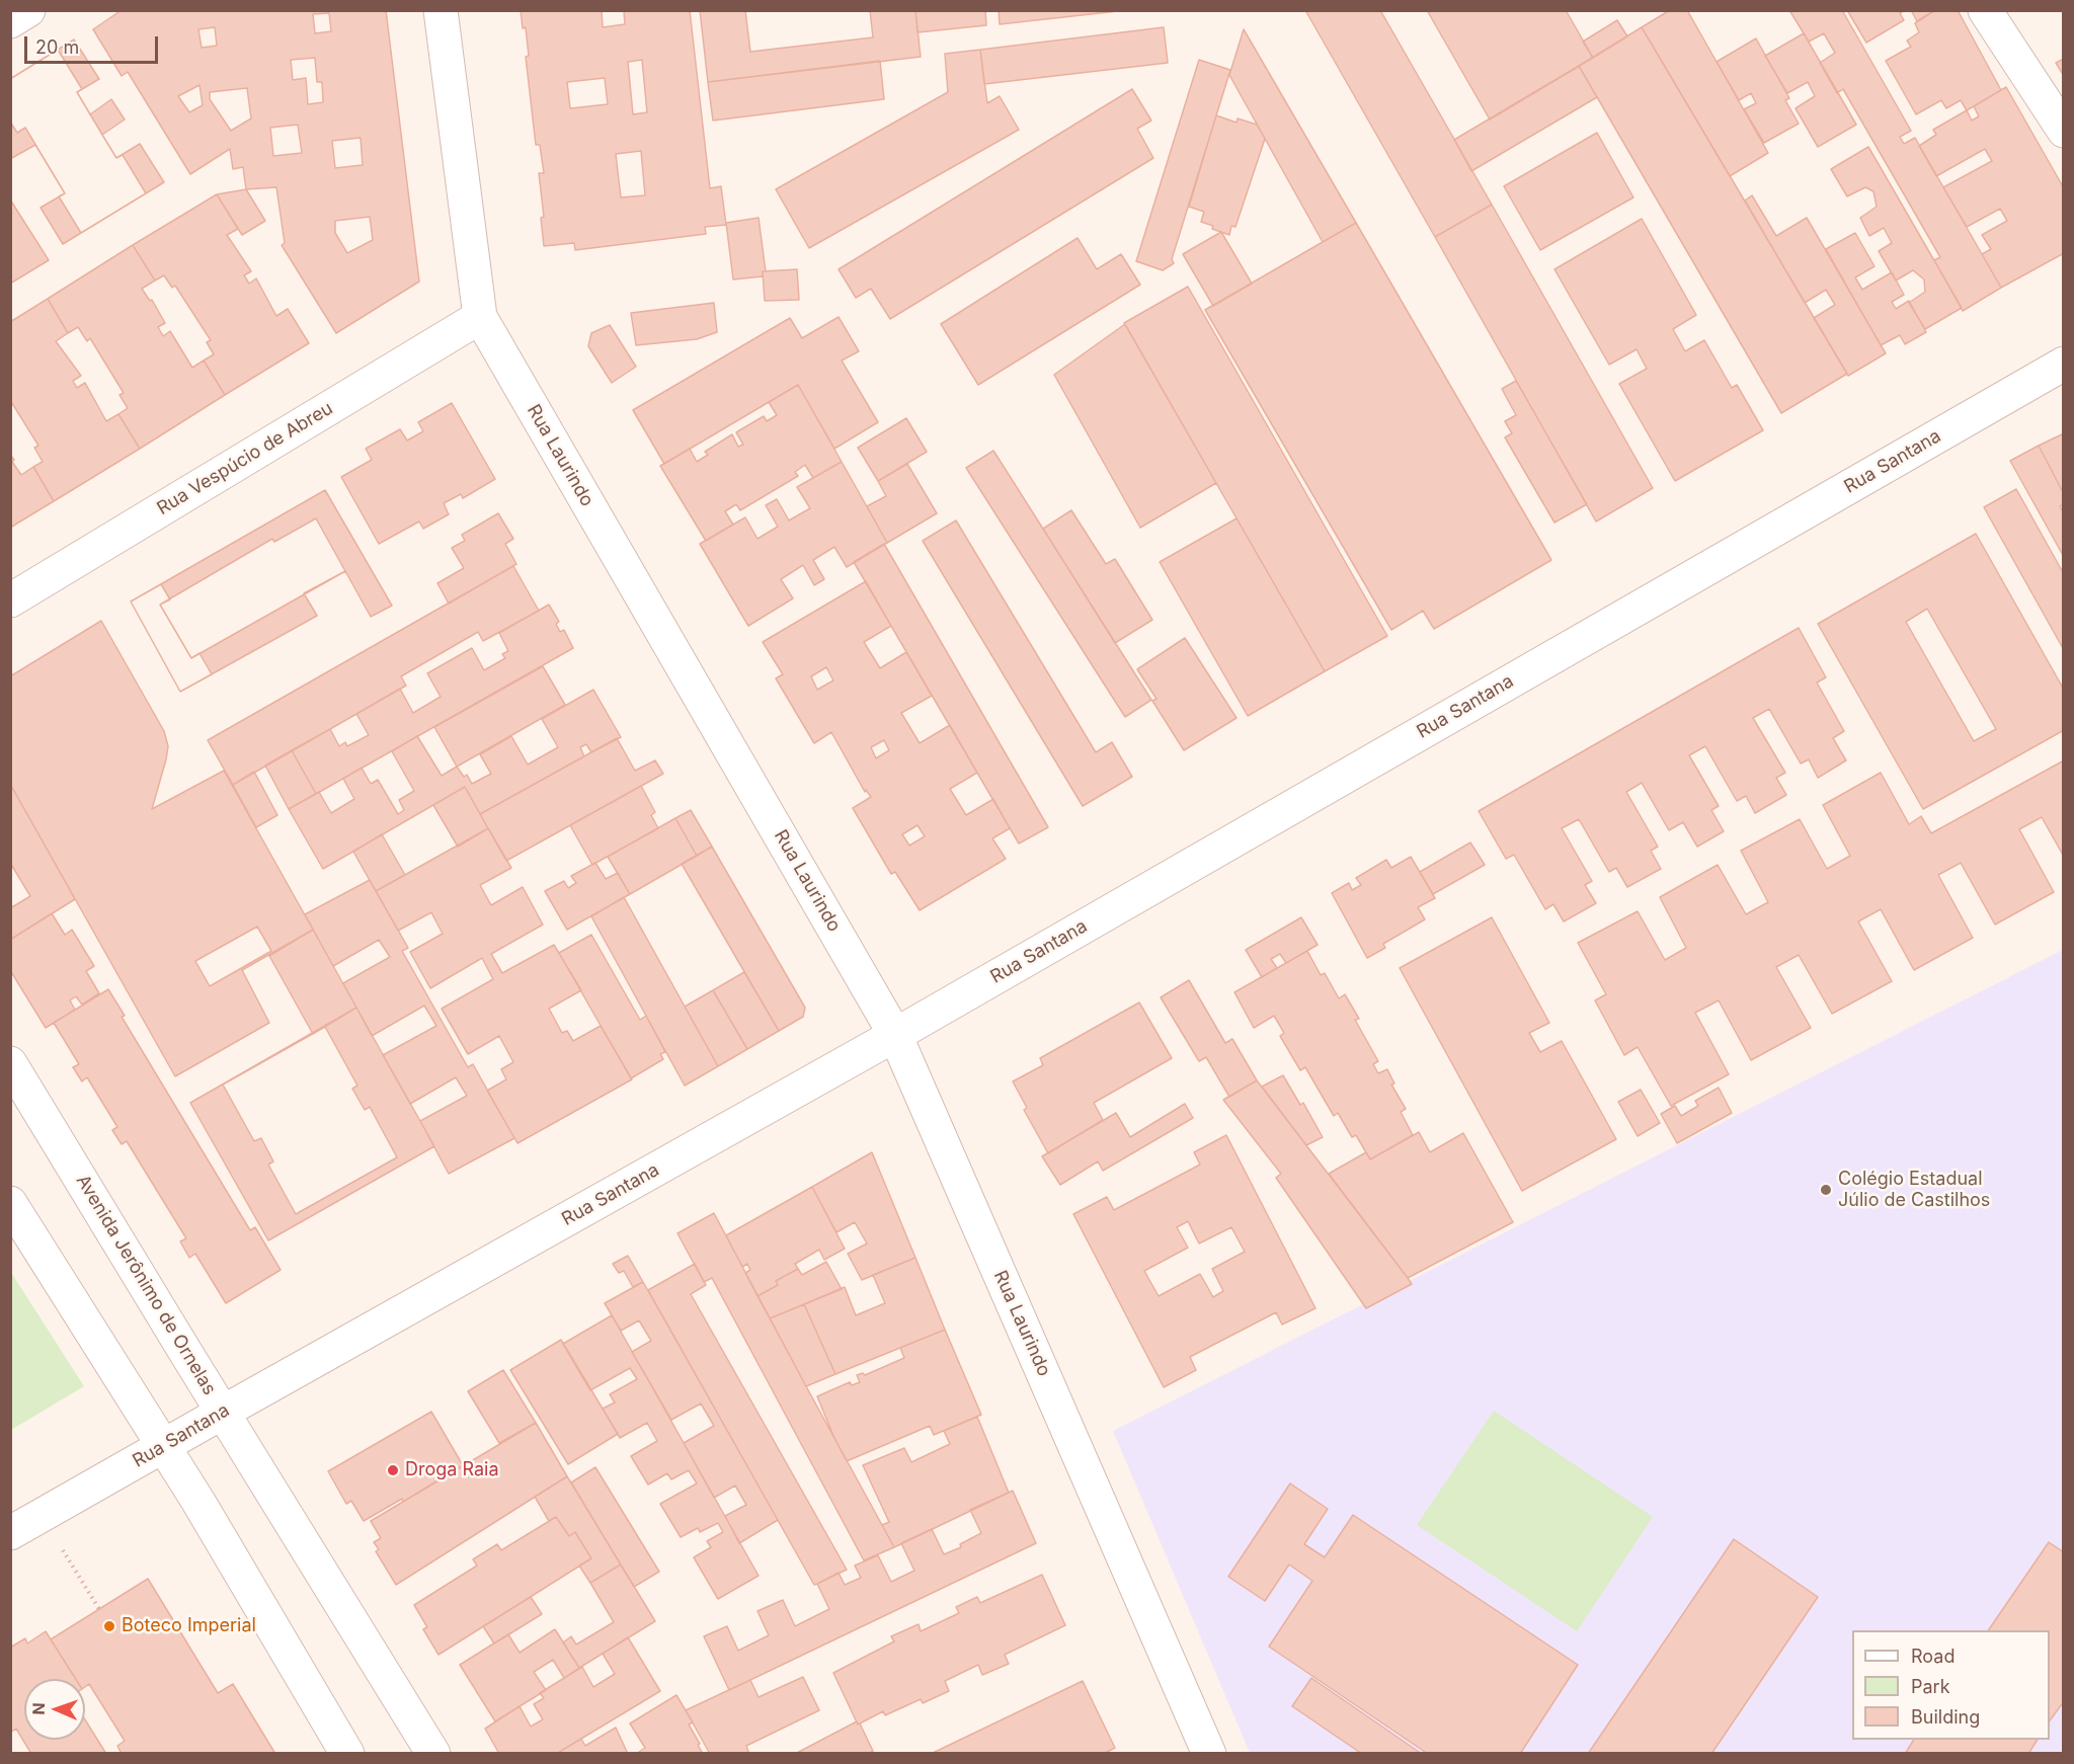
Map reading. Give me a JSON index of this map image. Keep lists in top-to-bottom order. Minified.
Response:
{"streets":{"street":["Rua Laurindo","Rua Vespúcio de Abreu","Rua Santana","Avenida Jerônimo de Ornelas"]},"crossings":[["Rua Laurindo","Rua Vespúcio de Abreu"],["Rua Laurindo","Rua Santana"],["Rua Santana","Avenida Jerônimo de Ornelas"]],"places":["Colégio Estadual Júlio de Castilhos","Droga Raia","Boteco Imperial"],"legend":["Road","Park","Building"],"scale_bar":"20 m","north":"left"}
